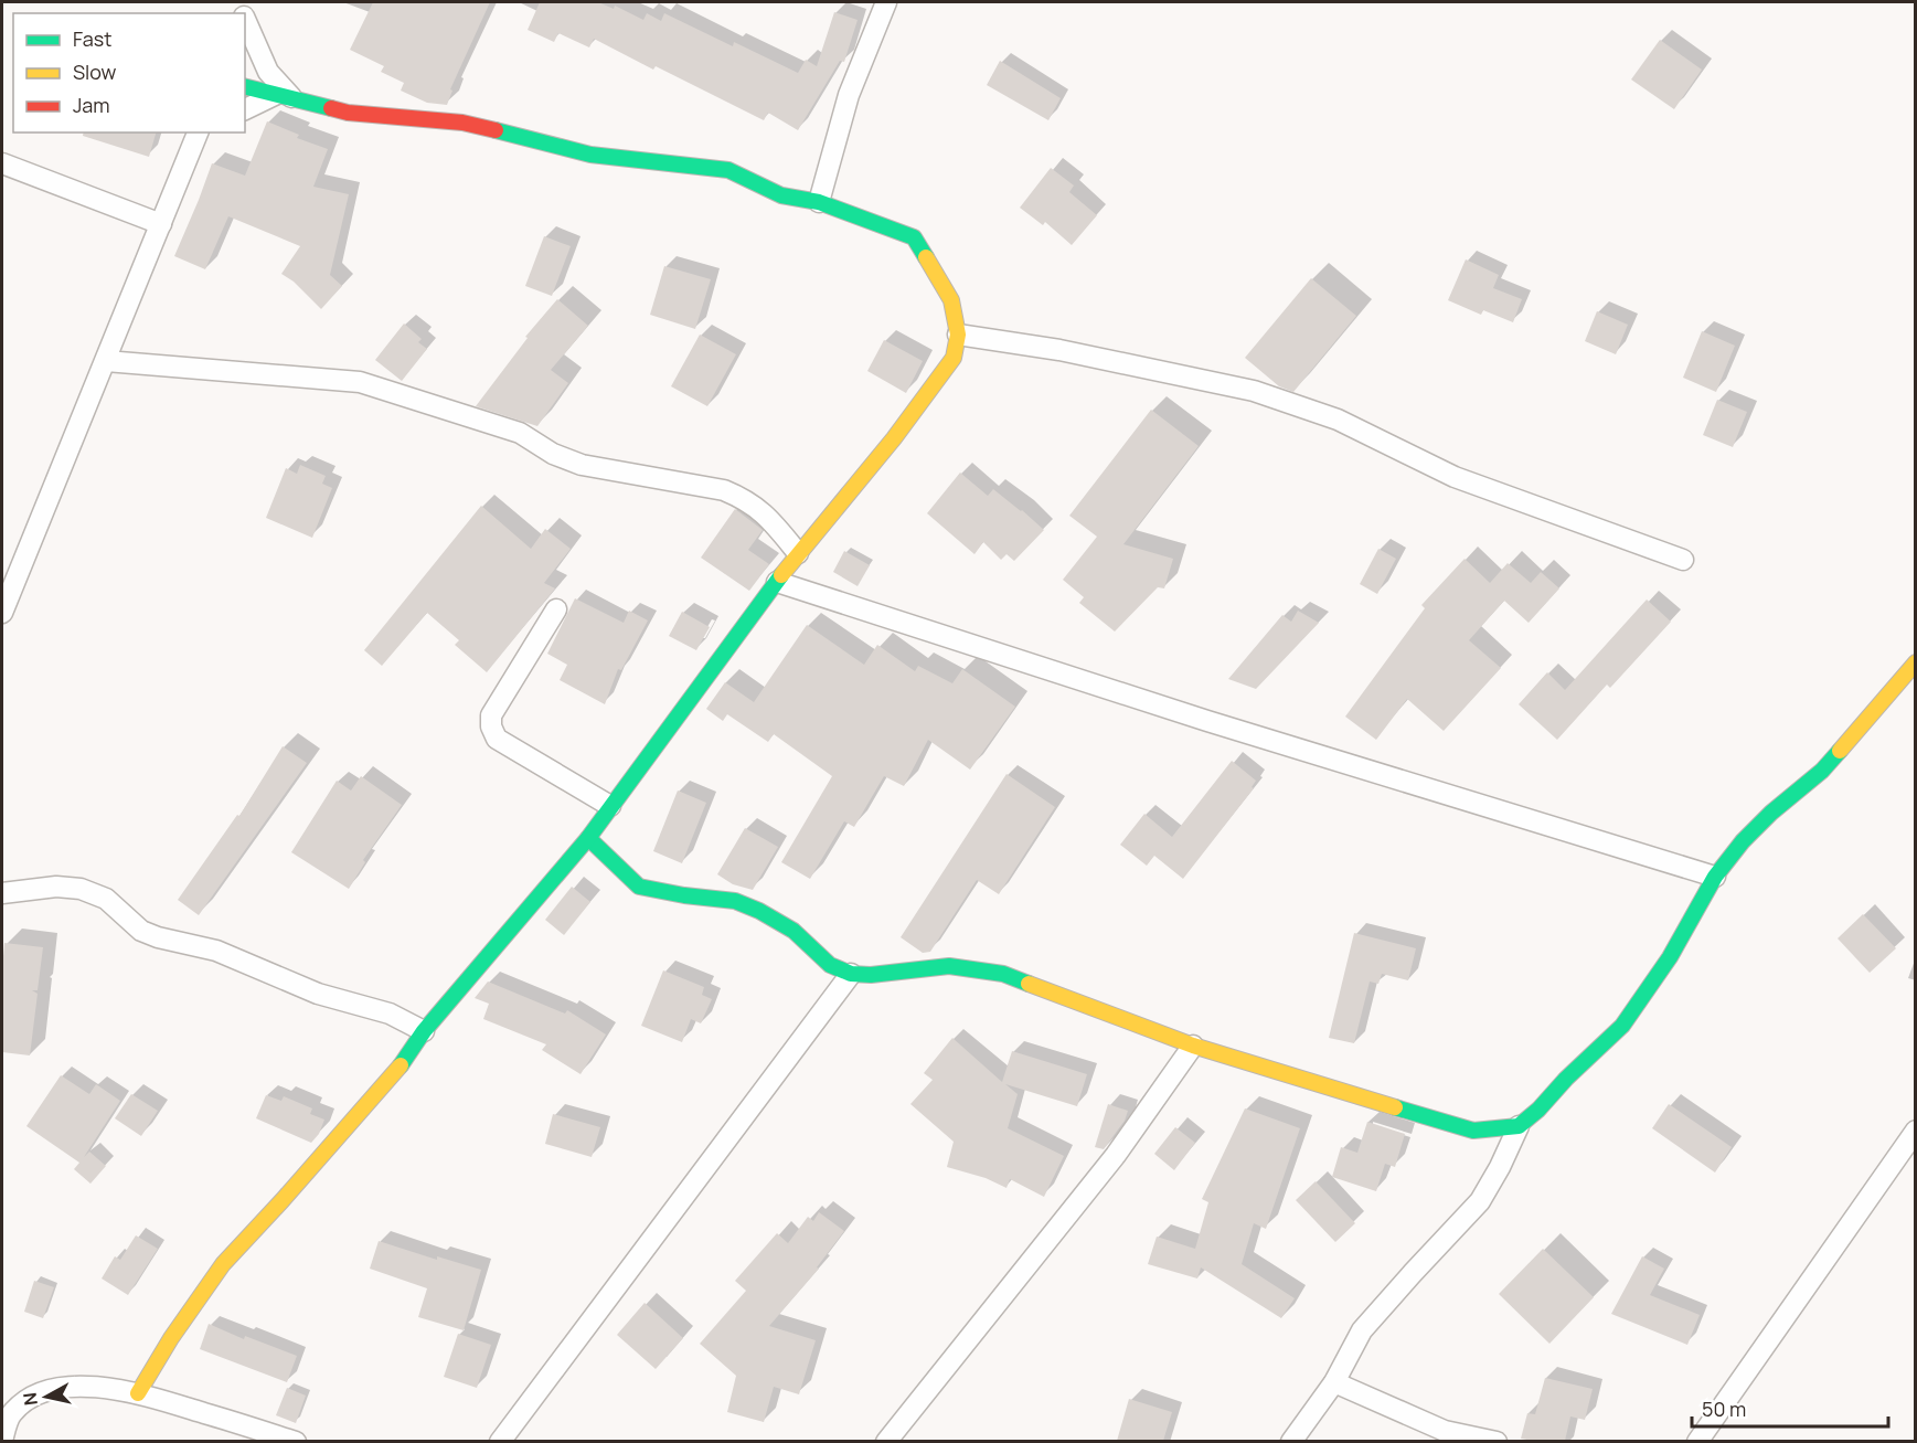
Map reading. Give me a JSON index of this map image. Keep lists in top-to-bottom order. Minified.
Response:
{"legend":["Fast","Slow","Jam"],"scale_bar":"50 m","north":"left"}
